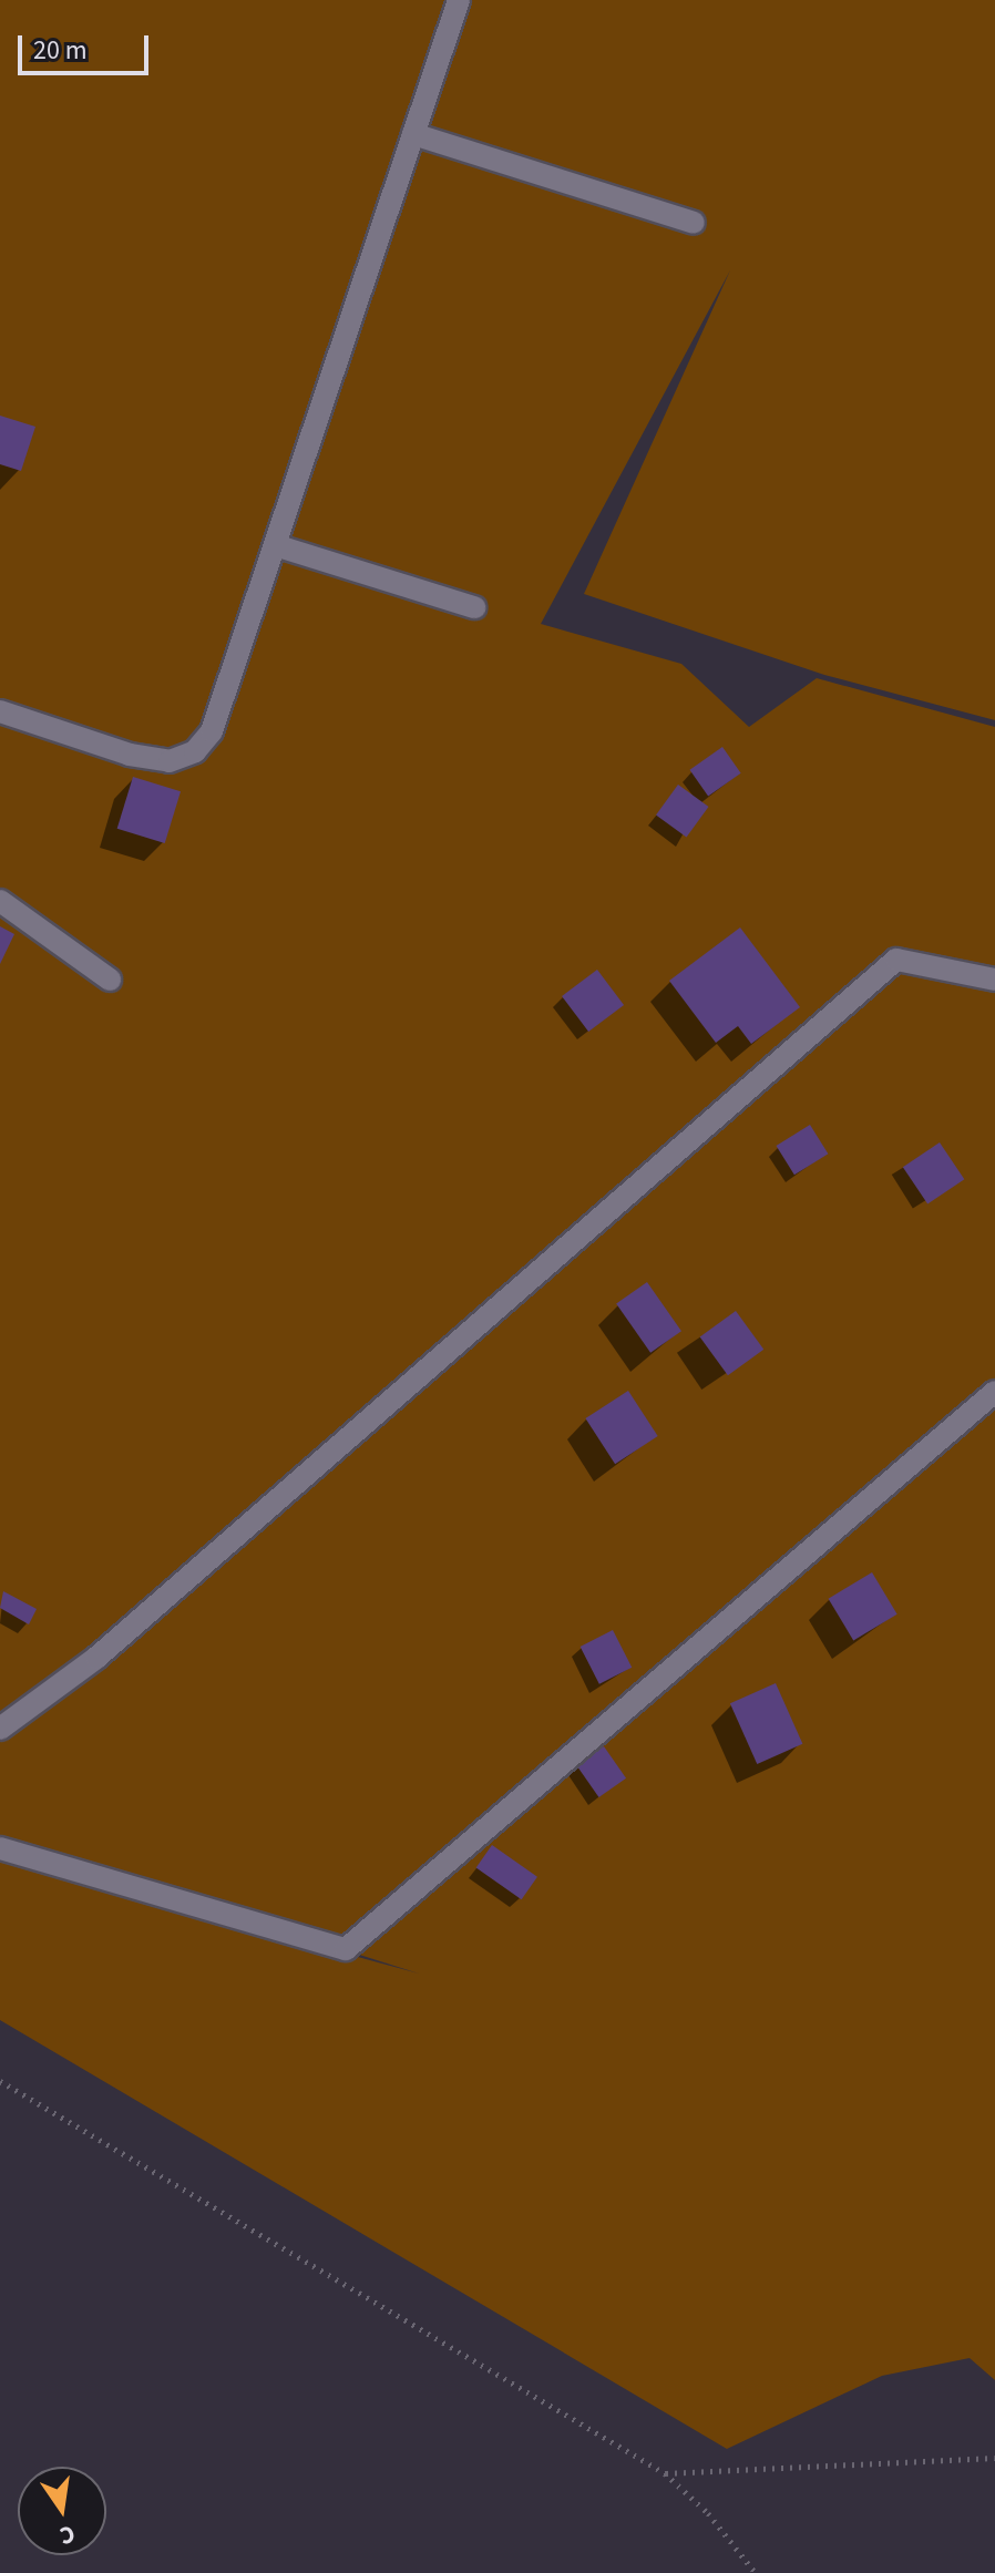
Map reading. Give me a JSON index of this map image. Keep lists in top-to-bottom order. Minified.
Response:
{"scale_bar":"20 m","north":"bottom"}
